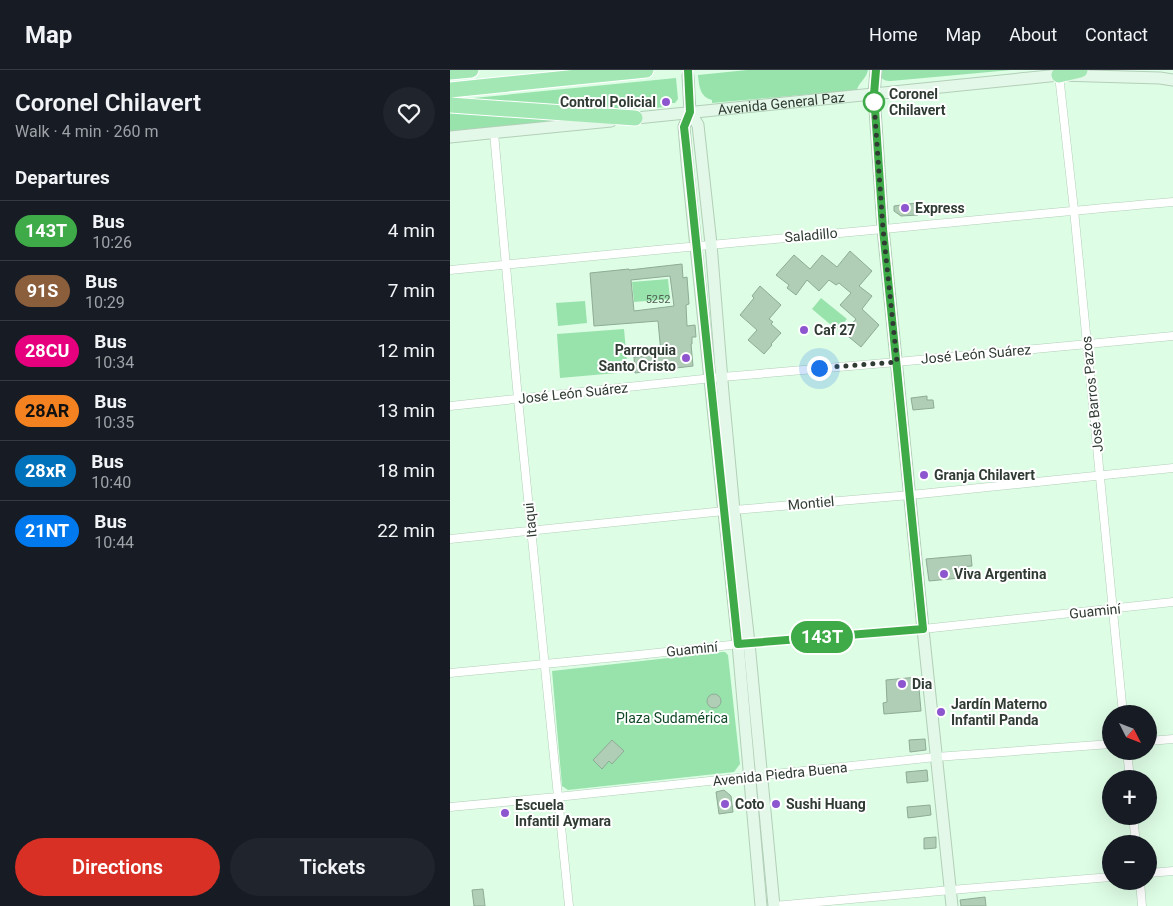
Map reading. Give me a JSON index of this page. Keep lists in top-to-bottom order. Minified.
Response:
{"streets":{"street":["Avenida General Paz","Saladillo","José León Suárez","José Barros Pazos","Montiel","Itaqui","Guaminí","Avenida Piedra Buena"]},"crossings":[["Avenida General Paz","José Barros Pazos"],["Avenida General Paz","Itaqui"],["Saladillo","José Barros Pazos"],["Saladillo","Itaqui"],["José León Suárez","José Barros Pazos"],["José León Suárez","Itaqui"],["José Barros Pazos","Montiel"],["José Barros Pazos","Guaminí"],["Montiel","Itaqui"],["Itaqui","Guaminí"],["Itaqui","Avenida Piedra Buena"]],"parks":["Plaza Sudamérica"],"places":["Control Policial","Coronel Chilavert","Express","Caf 27","Parroquia Santo Cristo","Granja Chilavert","Viva Argentina","Dia","Jardín Materno Infantil Panda","Coto","Sushi Huang","Escuela Infantil Aymara"],"lines":["bus line 143T"],"house_numbers":["5252"],"north":"bottom right","page":{"header":"Map","nav":["Home","Map","About","Contact"],"heading":[["Coronel Chilavert","Walk · 4 min · 260 m"],"Departures"],"on_map":"143T","list":[{"mark":"143T","name":"Bus","note":"10:26","value":"4 min"},{"mark":"91S","name":"Bus","note":"10:29","value":"7 min"},{"mark":"28CU","name":"Bus","note":"10:34","value":"12 min"},{"mark":"28AR","name":"Bus","note":"10:35","value":"13 min"},{"mark":"28xR","name":"Bus","note":"10:40","value":"18 min"},{"mark":"21NT","name":"Bus","note":"10:44","value":"22 min"}],"map_buttons":["+","−"],"buttons":["Directions","Tickets"]}}
